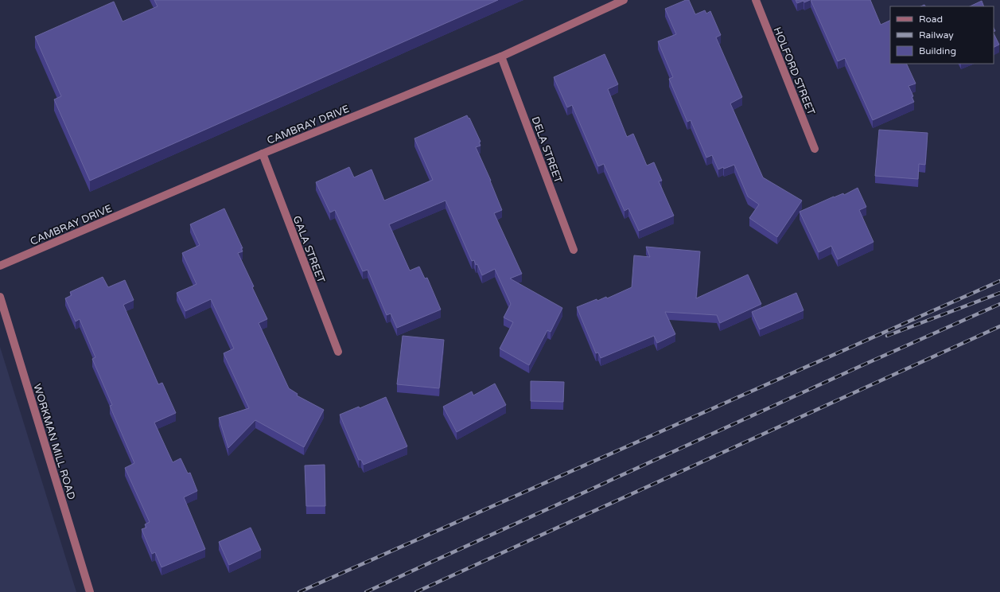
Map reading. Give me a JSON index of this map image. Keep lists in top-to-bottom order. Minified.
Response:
{"streets":{"street":["HOLFORD STREET","CAMBRAY DRIVE","DELA STREET","GALA STREET","WORKMAN MILL ROAD"]},"crossings":[["CAMBRAY DRIVE","DELA STREET"],["CAMBRAY DRIVE","GALA STREET"]],"legend":["Road","Railway","Building"]}
